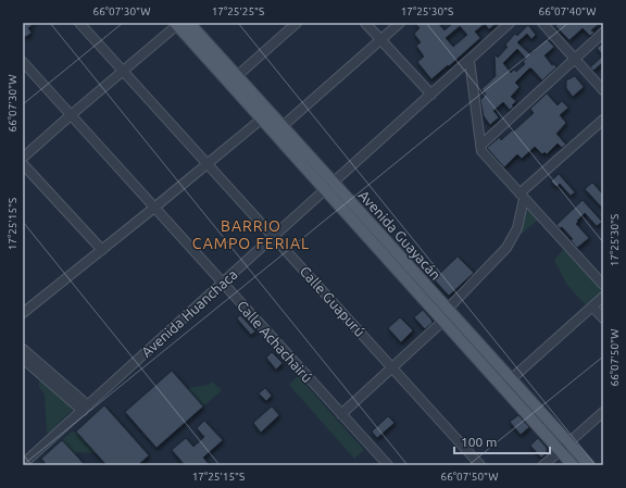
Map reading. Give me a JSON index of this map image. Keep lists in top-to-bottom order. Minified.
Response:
{"streets":{"main road":["Avenida Guayacán"],"street":["Calle Guapurú","Avenida Huanchaca","Calle Achachairú"]},"crossings":[["Avenida Guayacán","Avenida Huanchaca"],["Calle Guapurú","Avenida Huanchaca"],["Avenida Huanchaca","Calle Achachairú"]],"districts":["BARRIO CAMPO FERIAL"],"scale_bar":"100 m","coordinates":["66°07'30\"W","17°25'25\"S","17°25'30\"S","66°07'40\"W","17°25'15\"S","66°07'50\"W"]}
